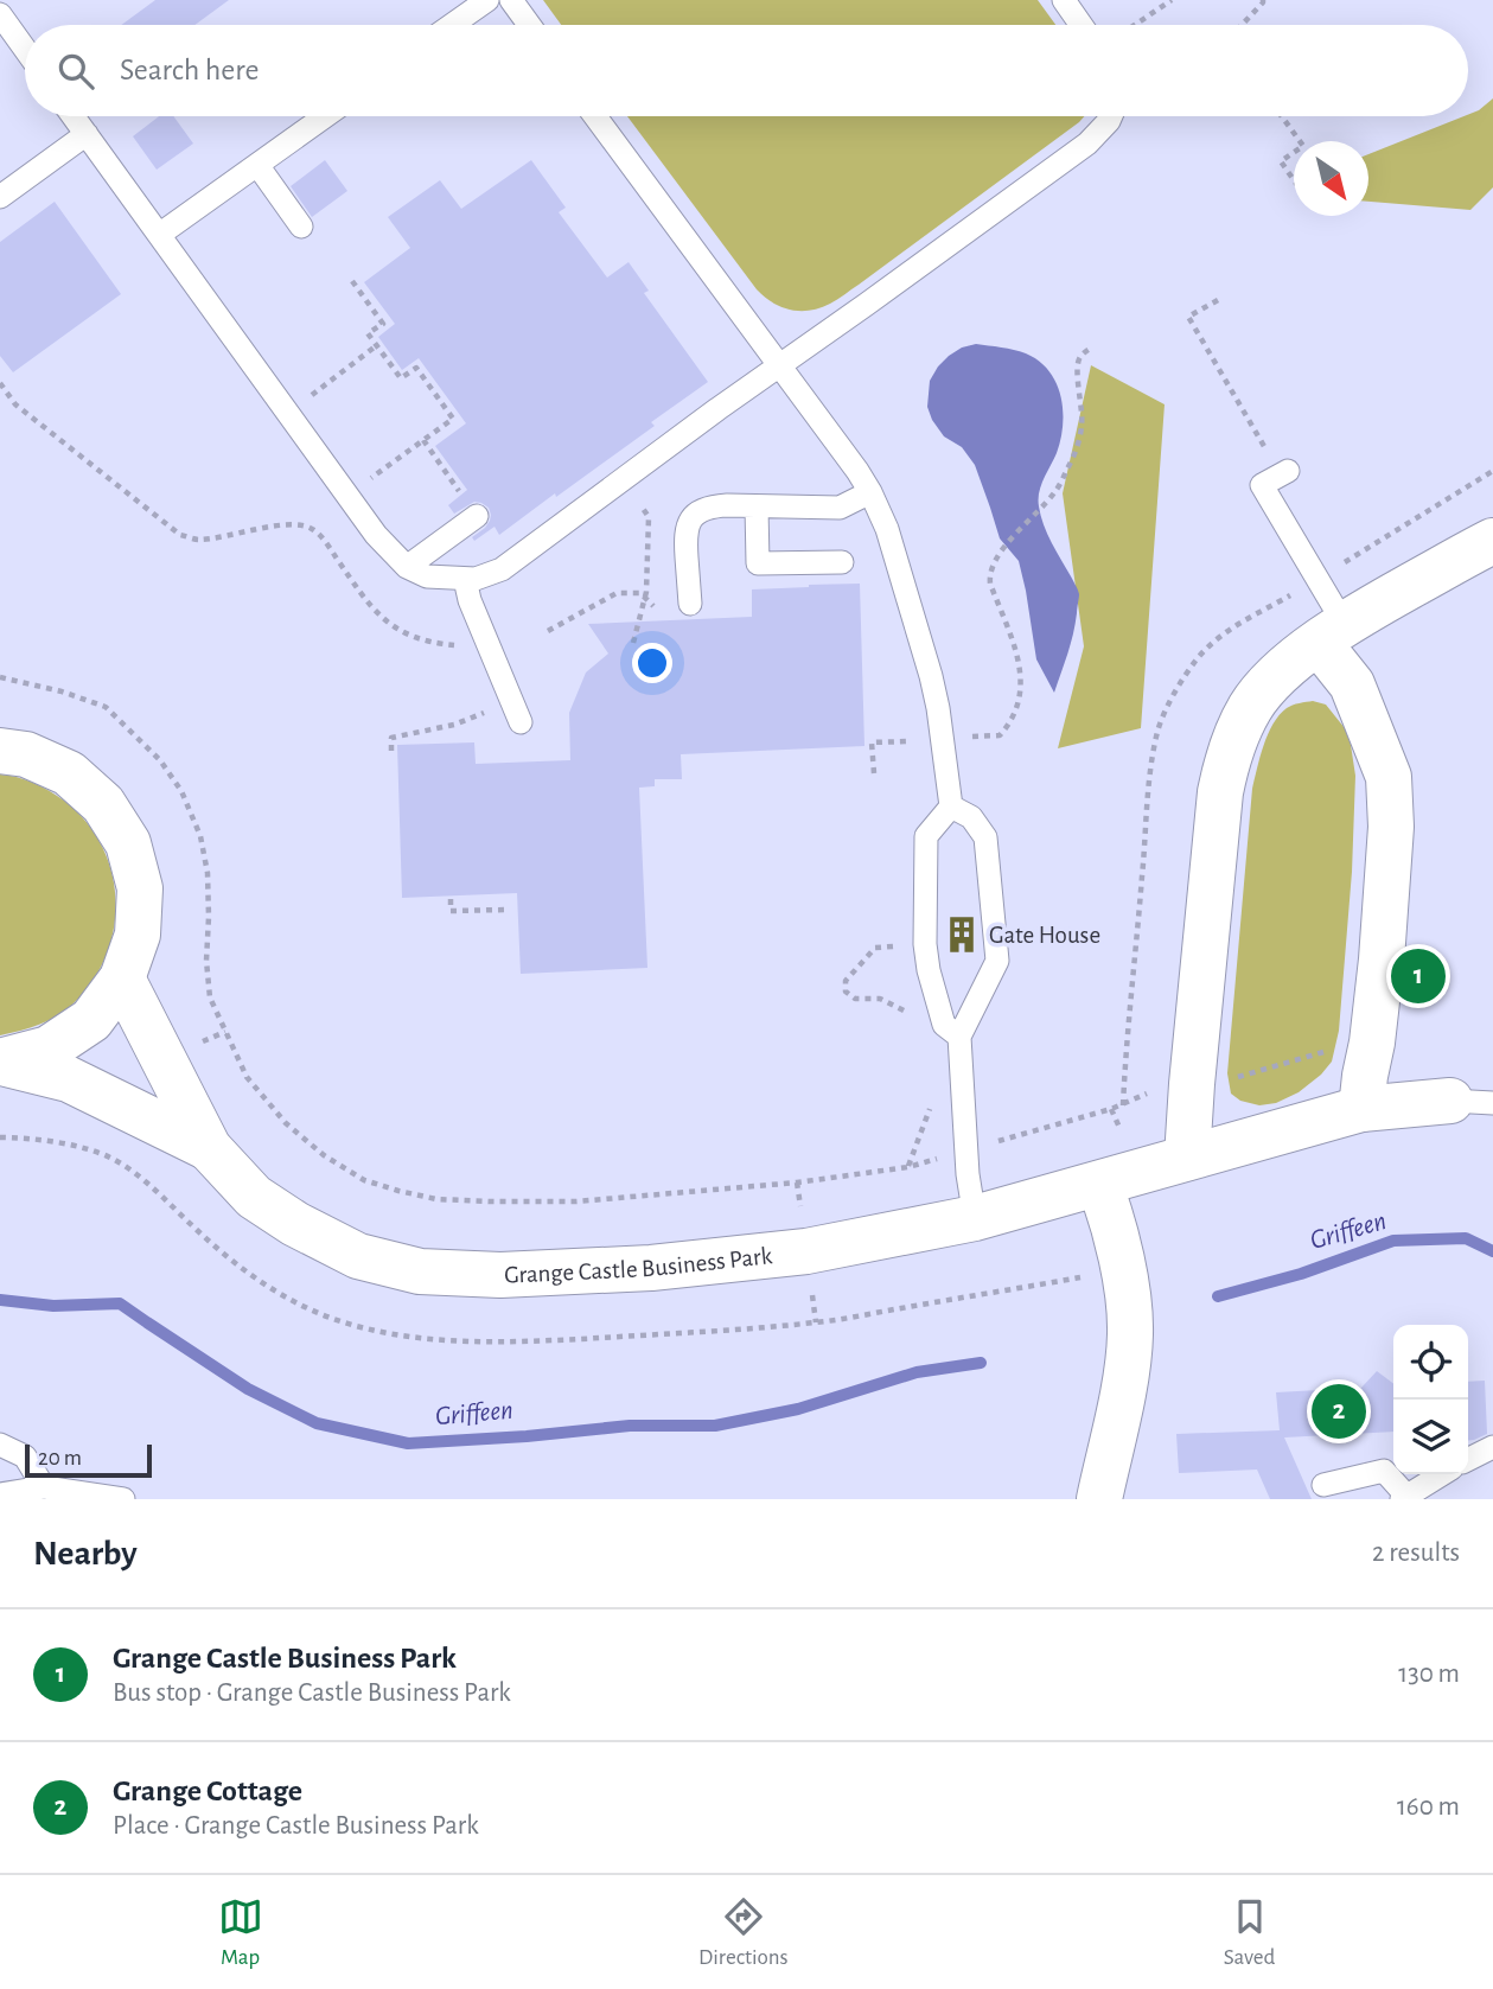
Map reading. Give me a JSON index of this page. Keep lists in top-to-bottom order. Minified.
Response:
{"streets":{"street":["Grange Castle Business Park"]},"water":["Griffeen"],"places":{"building":["Gate House"]},"scale_bar":"20 m","north":"bottom right","page":{"search":"Search here","pins":["1","2"],"scale":"20 m","heading":["Nearby","2 results"],"list":[{"mark":"1","name":"Grange Castle Business Park","note":"Bus stop · Grange Castle Business Park","value":"130 m"},{"mark":"2","name":"Grange Cottage","note":"Place · Grange Castle Business Park","value":"160 m"}],"nav":["Map","Directions","Saved"]}}
